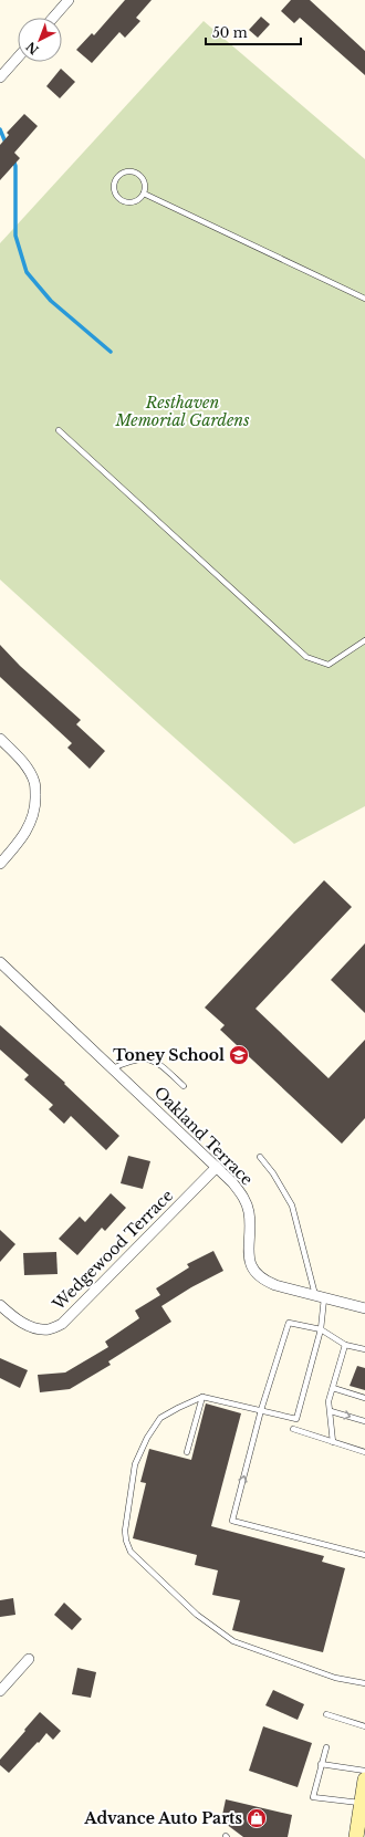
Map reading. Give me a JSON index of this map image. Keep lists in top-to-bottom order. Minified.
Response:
{"streets":{"street":["Oakland Terrace","Wedgewood Terrace"]},"crossings":[["Oakland Terrace","Wedgewood Terrace"]],"parks":["Resthaven Memorial Gardens"],"places":{"school or university":["Toney School"],"shop":["Advance Auto Parts"]},"scale_bar":"50 m","north":"bottom left"}
